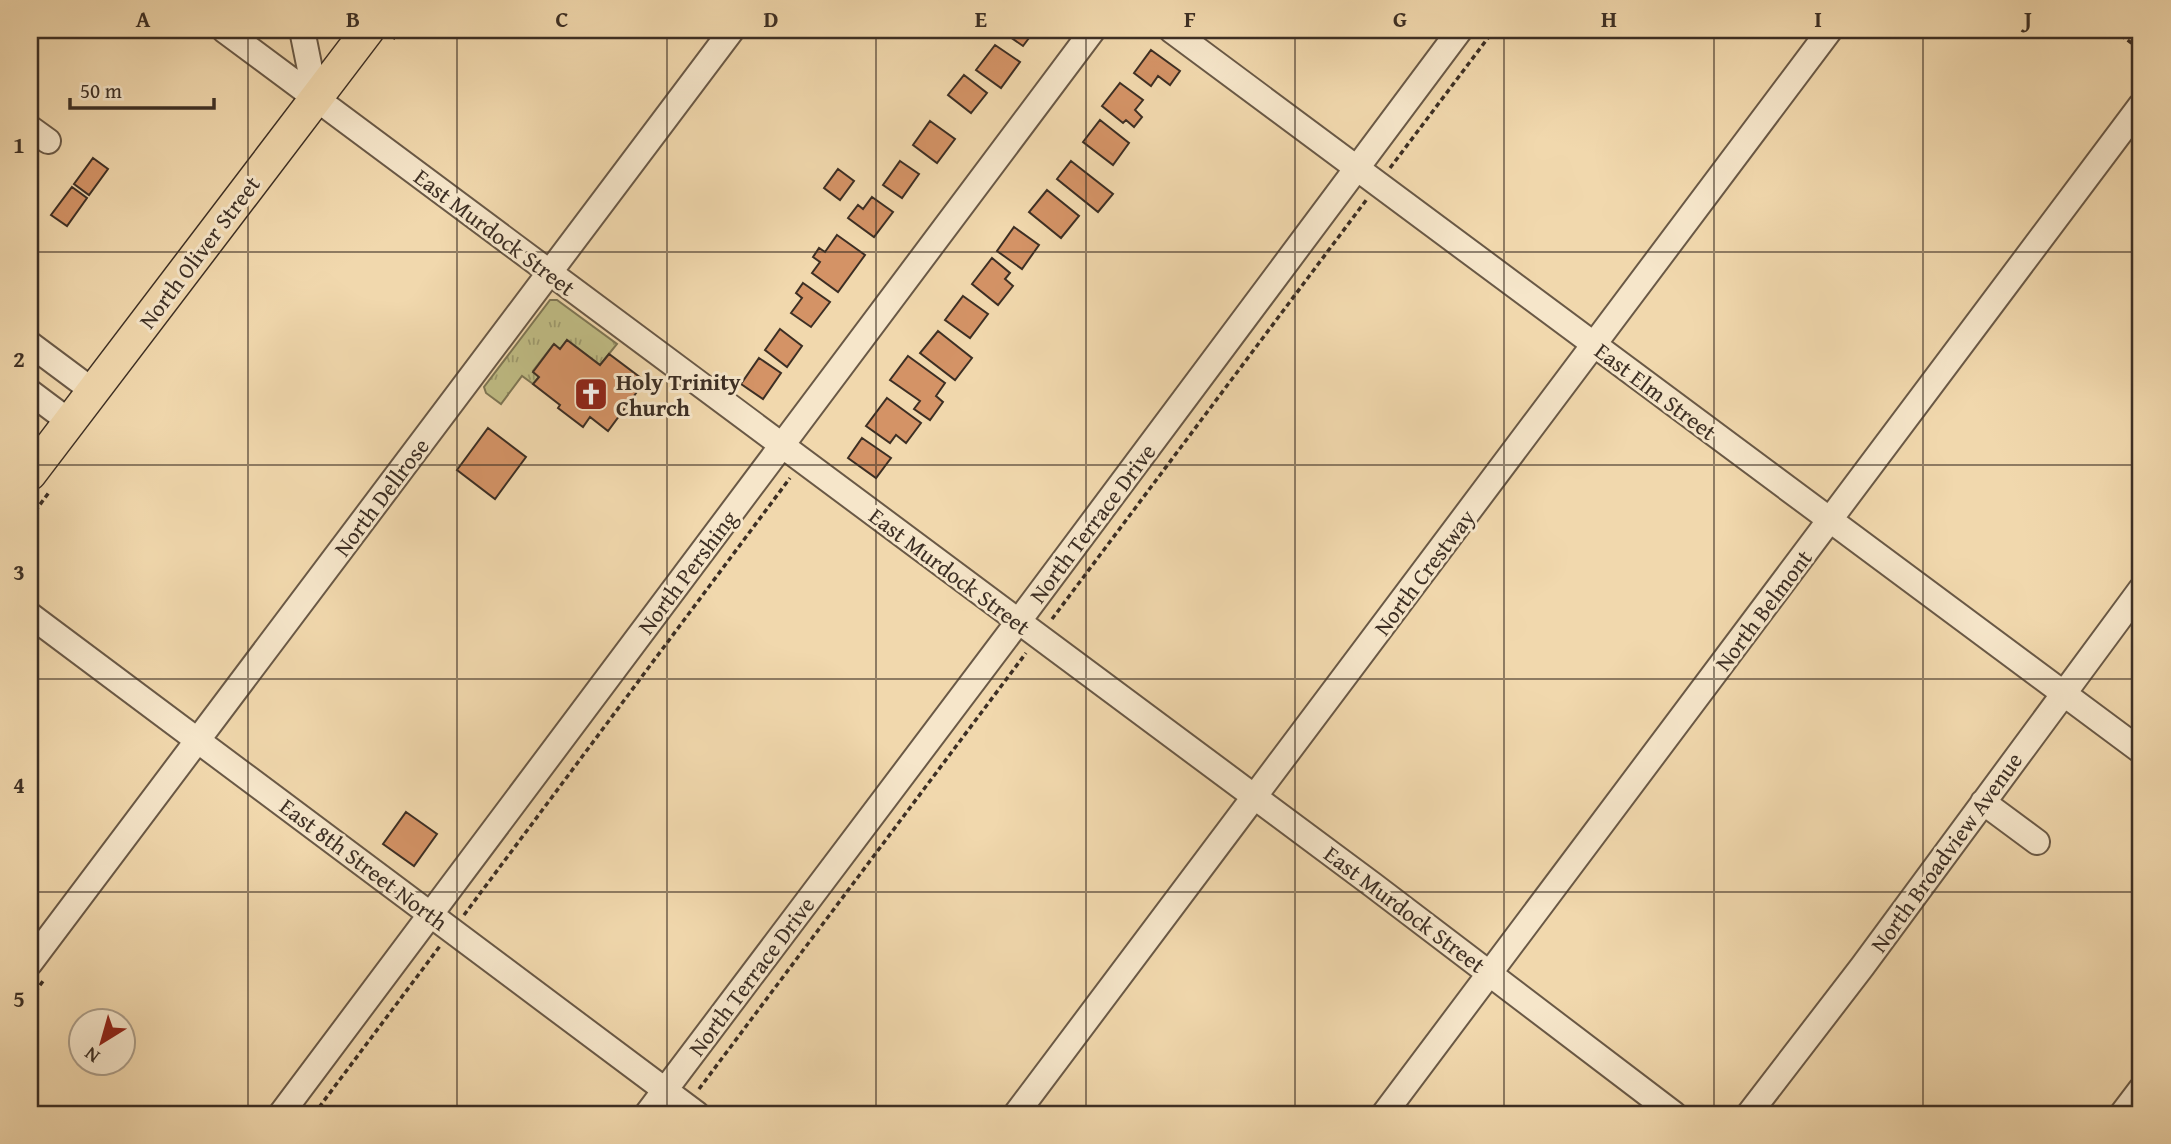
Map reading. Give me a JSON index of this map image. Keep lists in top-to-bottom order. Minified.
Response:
{"streets":{"main road":["North Oliver Street"],"street":["East Murdock Street","East Elm Street","North Dellrose","North Terrace Drive","North Pershing","North Crestway","North Belmont","North Broadview Avenue","East 8th Street North"]},"crossings":[["East Murdock Street","North Oliver Street"],["East Murdock Street","North Dellrose"],["East Murdock Street","North Terrace Drive"],["East Murdock Street","North Pershing"],["East Murdock Street","North Crestway"],["East Murdock Street","North Belmont"],["East Elm Street","North Terrace Drive"],["East Elm Street","North Crestway"],["East Elm Street","North Belmont"],["East Elm Street","North Broadview Avenue"],["North Dellrose","East 8th Street North"],["North Terrace Drive","East 8th Street North"],["North Pershing","East 8th Street North"]],"places":{"church":["Holy Trinity Church"]},"scale_bar":"50 m","north":"bottom left","grid":{"columns":["A","B","C","D","E","F","G","H","I","J"],"rows":["1","2","3","4","5"]}}
